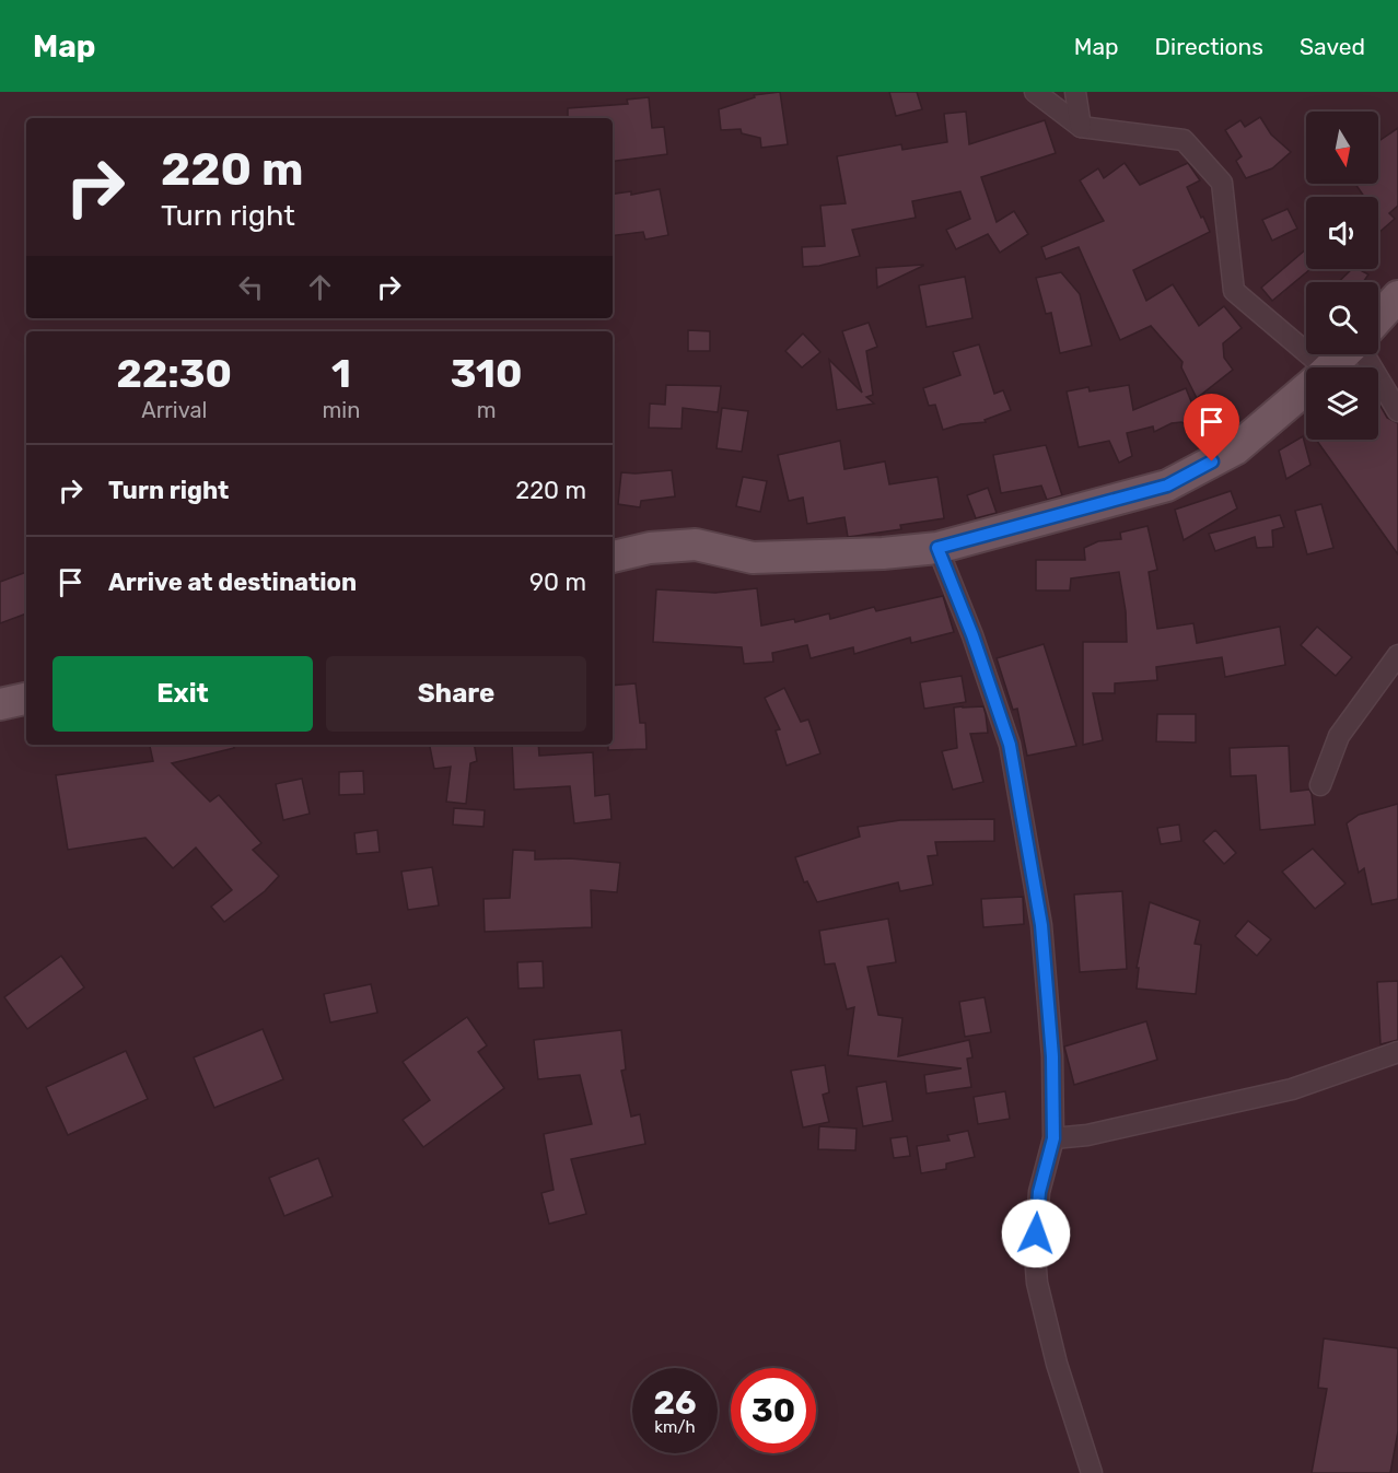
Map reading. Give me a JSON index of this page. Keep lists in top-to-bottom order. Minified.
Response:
{"north":"bottom","page":{"header":"Map","nav":["Map","Directions","Saved"],"turn":["220 m","Turn right"],"eta":["22:30","Arrival","1","min","310","m"],"list":[{"name":"Turn right","value":"220 m"},{"name":"Arrive at destination","value":"90 m"}],"buttons":["Exit","Share"],"speed":"26 km/h","limit":"30"}}
